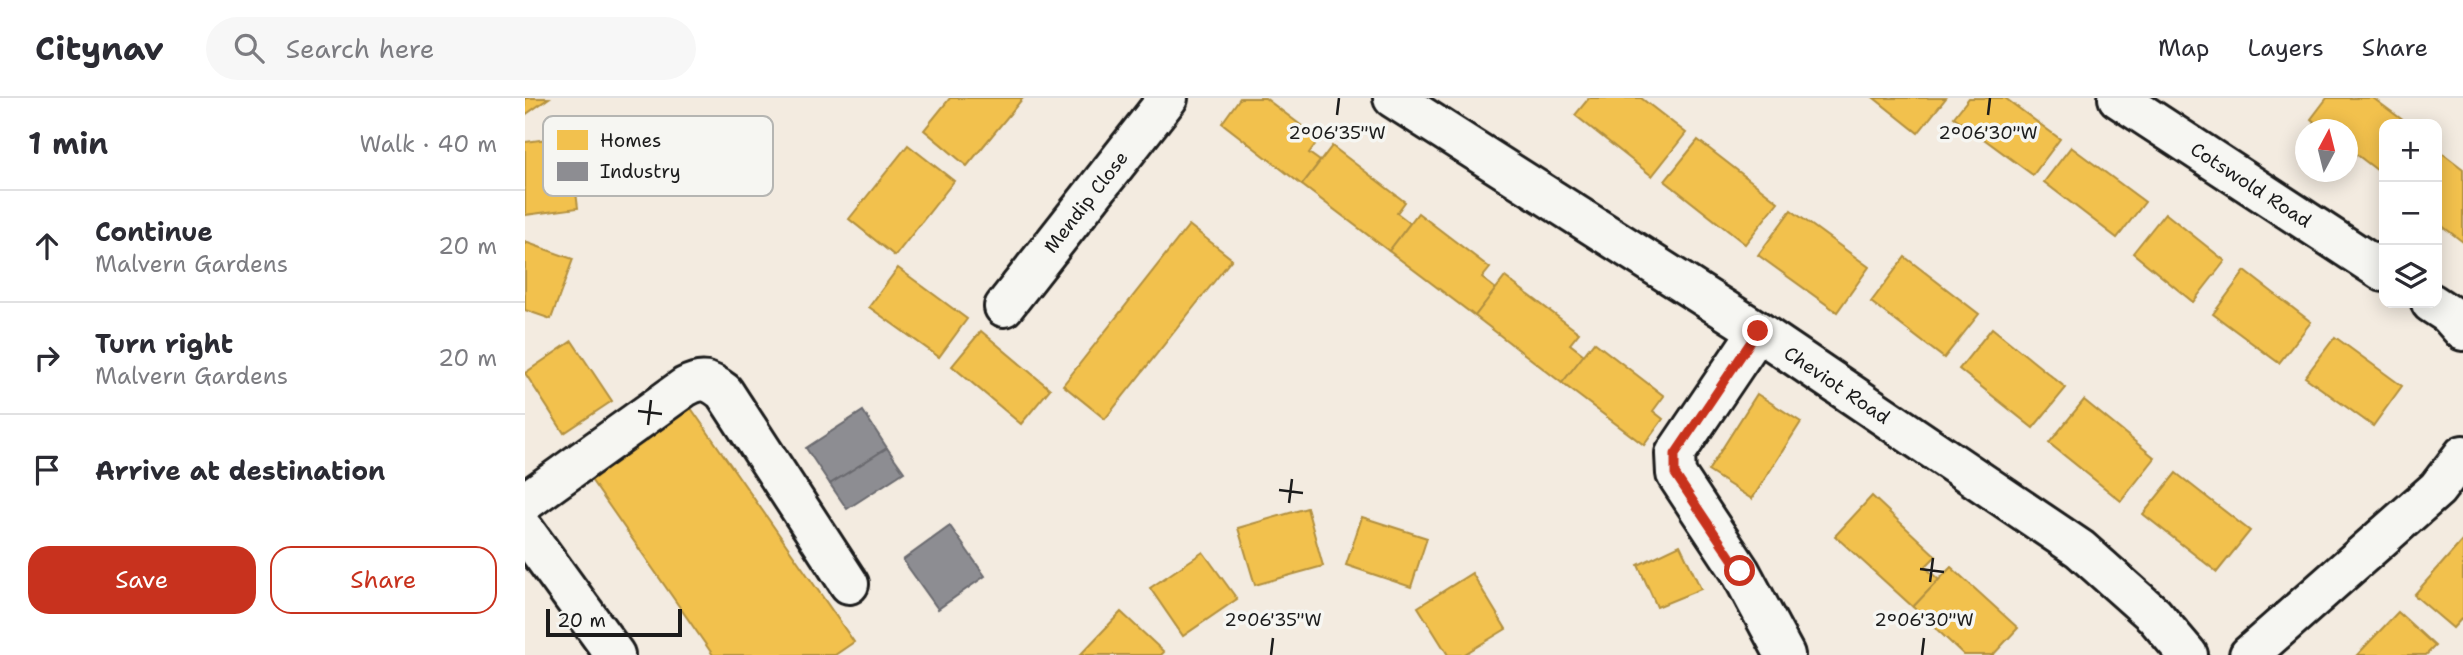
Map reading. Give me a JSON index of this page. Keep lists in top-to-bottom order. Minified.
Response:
{"streets":{"street":["Cotswold Road","Mendip Close","Cheviot Road"]},"legend":["Homes","Industry"],"scale_bar":"20 m","north":"top","page":{"header":"Citynav","search":"Search here","nav":["Map","Layers","Share"],"heading":["1 min","Walk · 40 m"],"map_buttons":["+","−"],"list":[["Continue","Malvern Gardens","20 m"],["Turn right","Malvern Gardens","20 m"],"Arrive at destination"],"buttons":["Save","Share"],"scale":"20 m"},"coordinates":["2°06'35\"W","2°06'30\"W"]}
